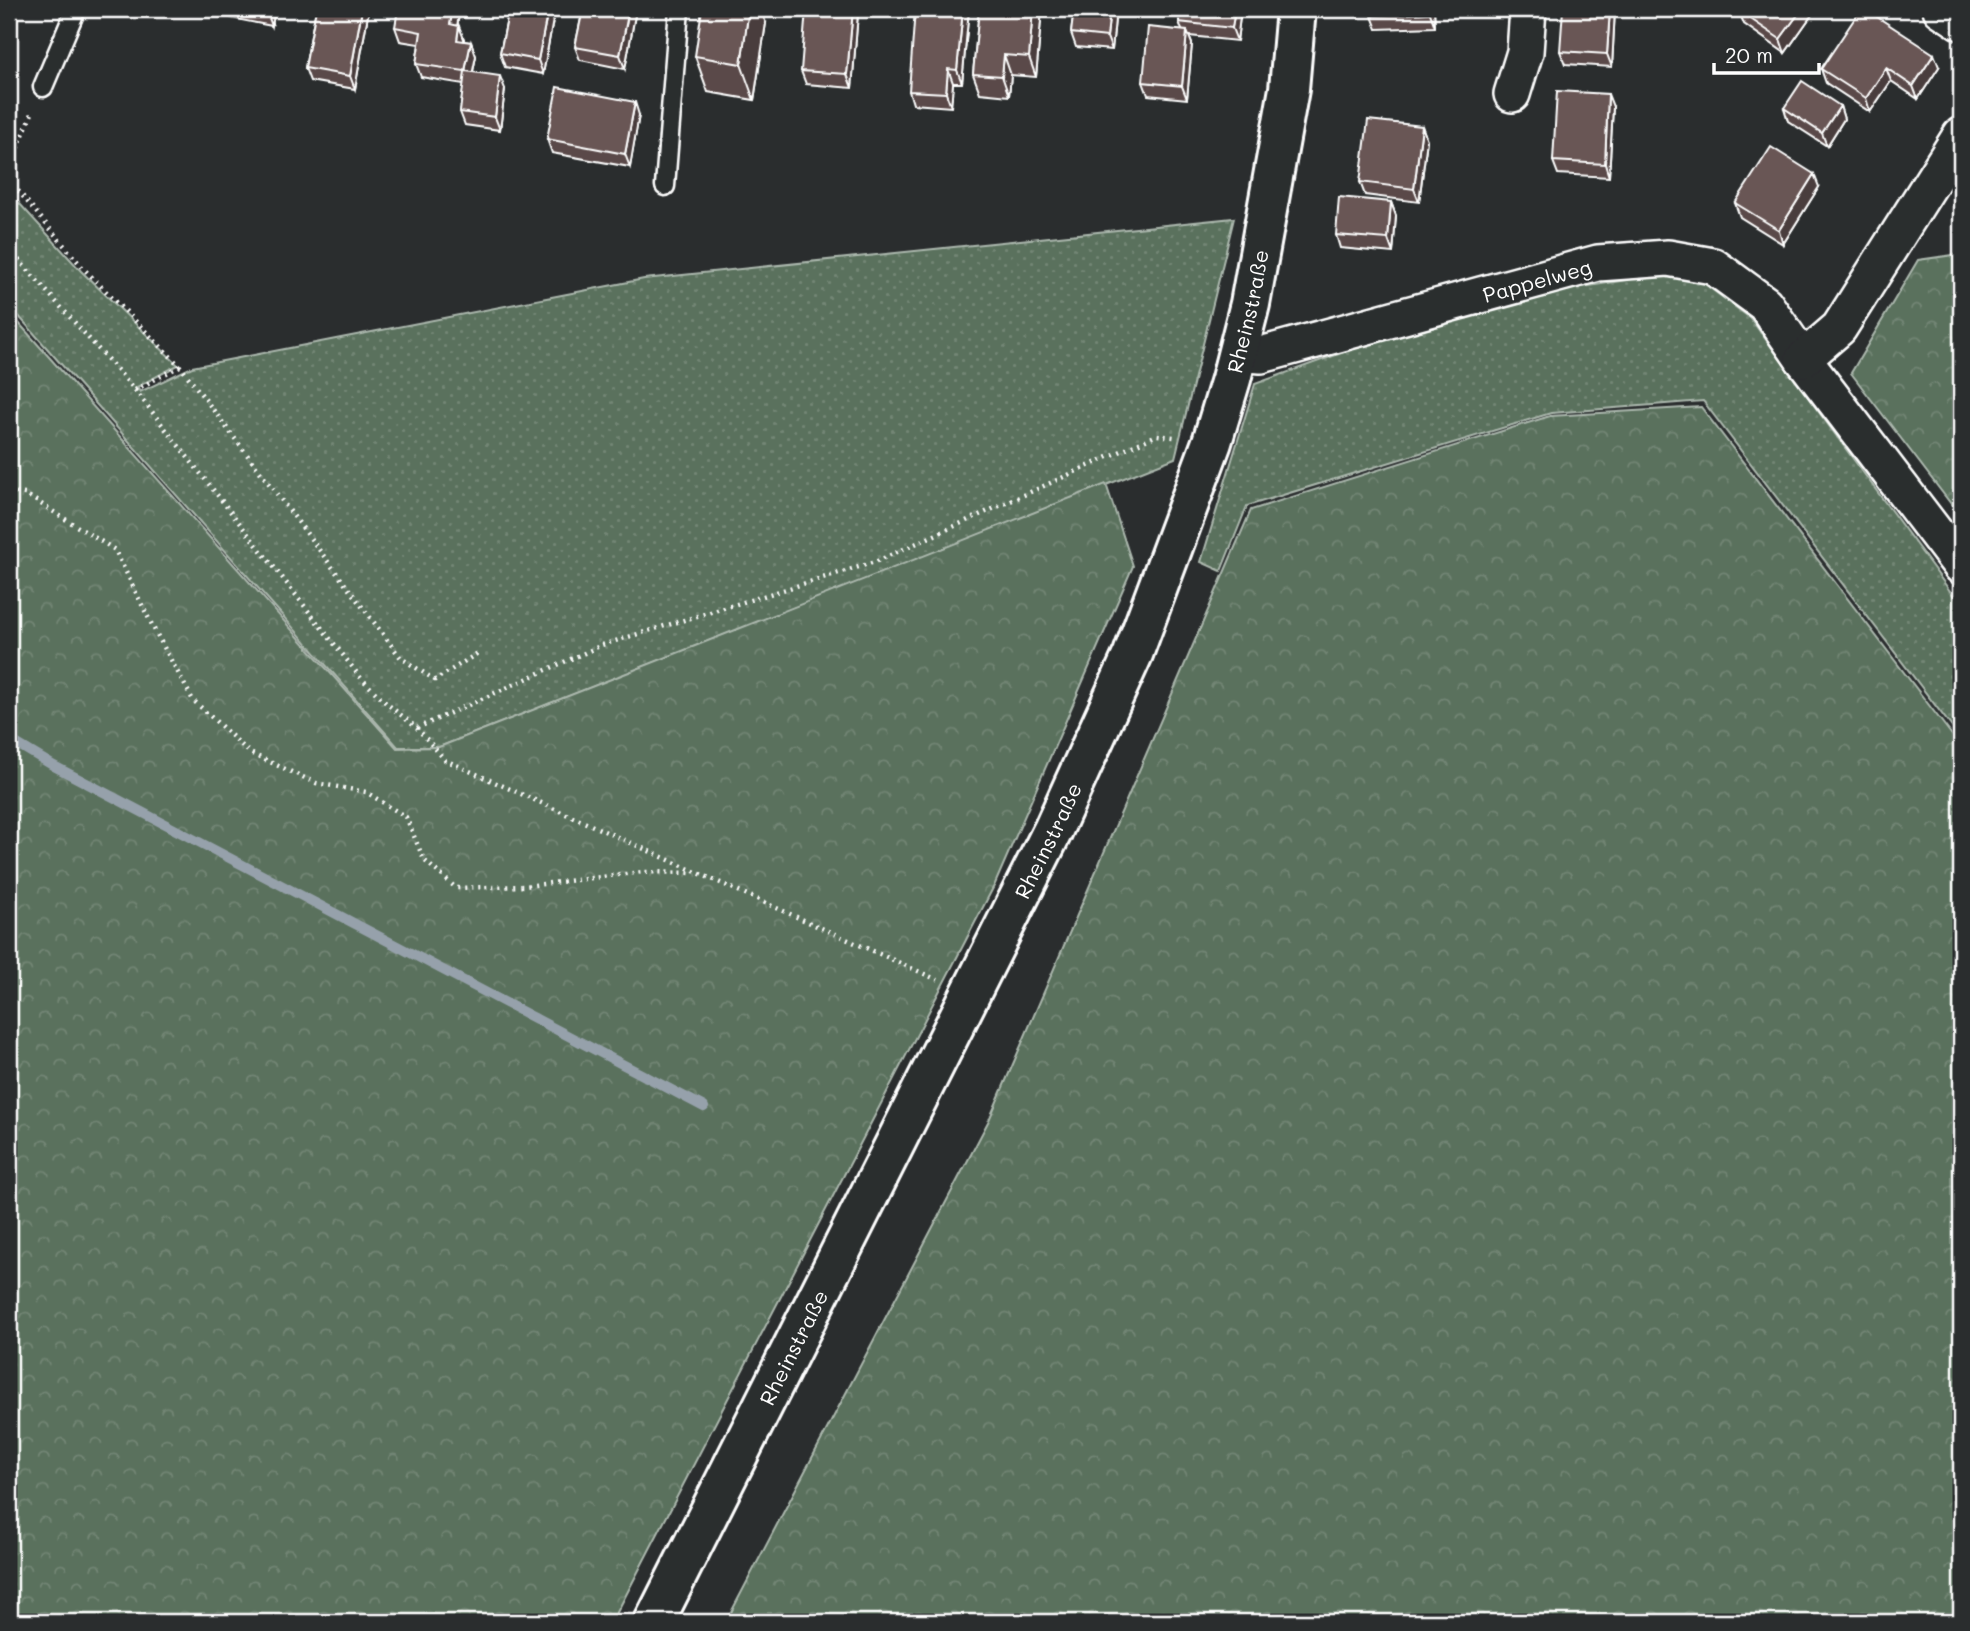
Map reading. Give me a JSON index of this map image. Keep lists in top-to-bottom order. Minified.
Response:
{"streets":{"main road":["Rheinstraße"],"street":["Pappelweg"]},"crossings":[["Pappelweg","Rheinstraße"]],"scale_bar":"20 m"}
